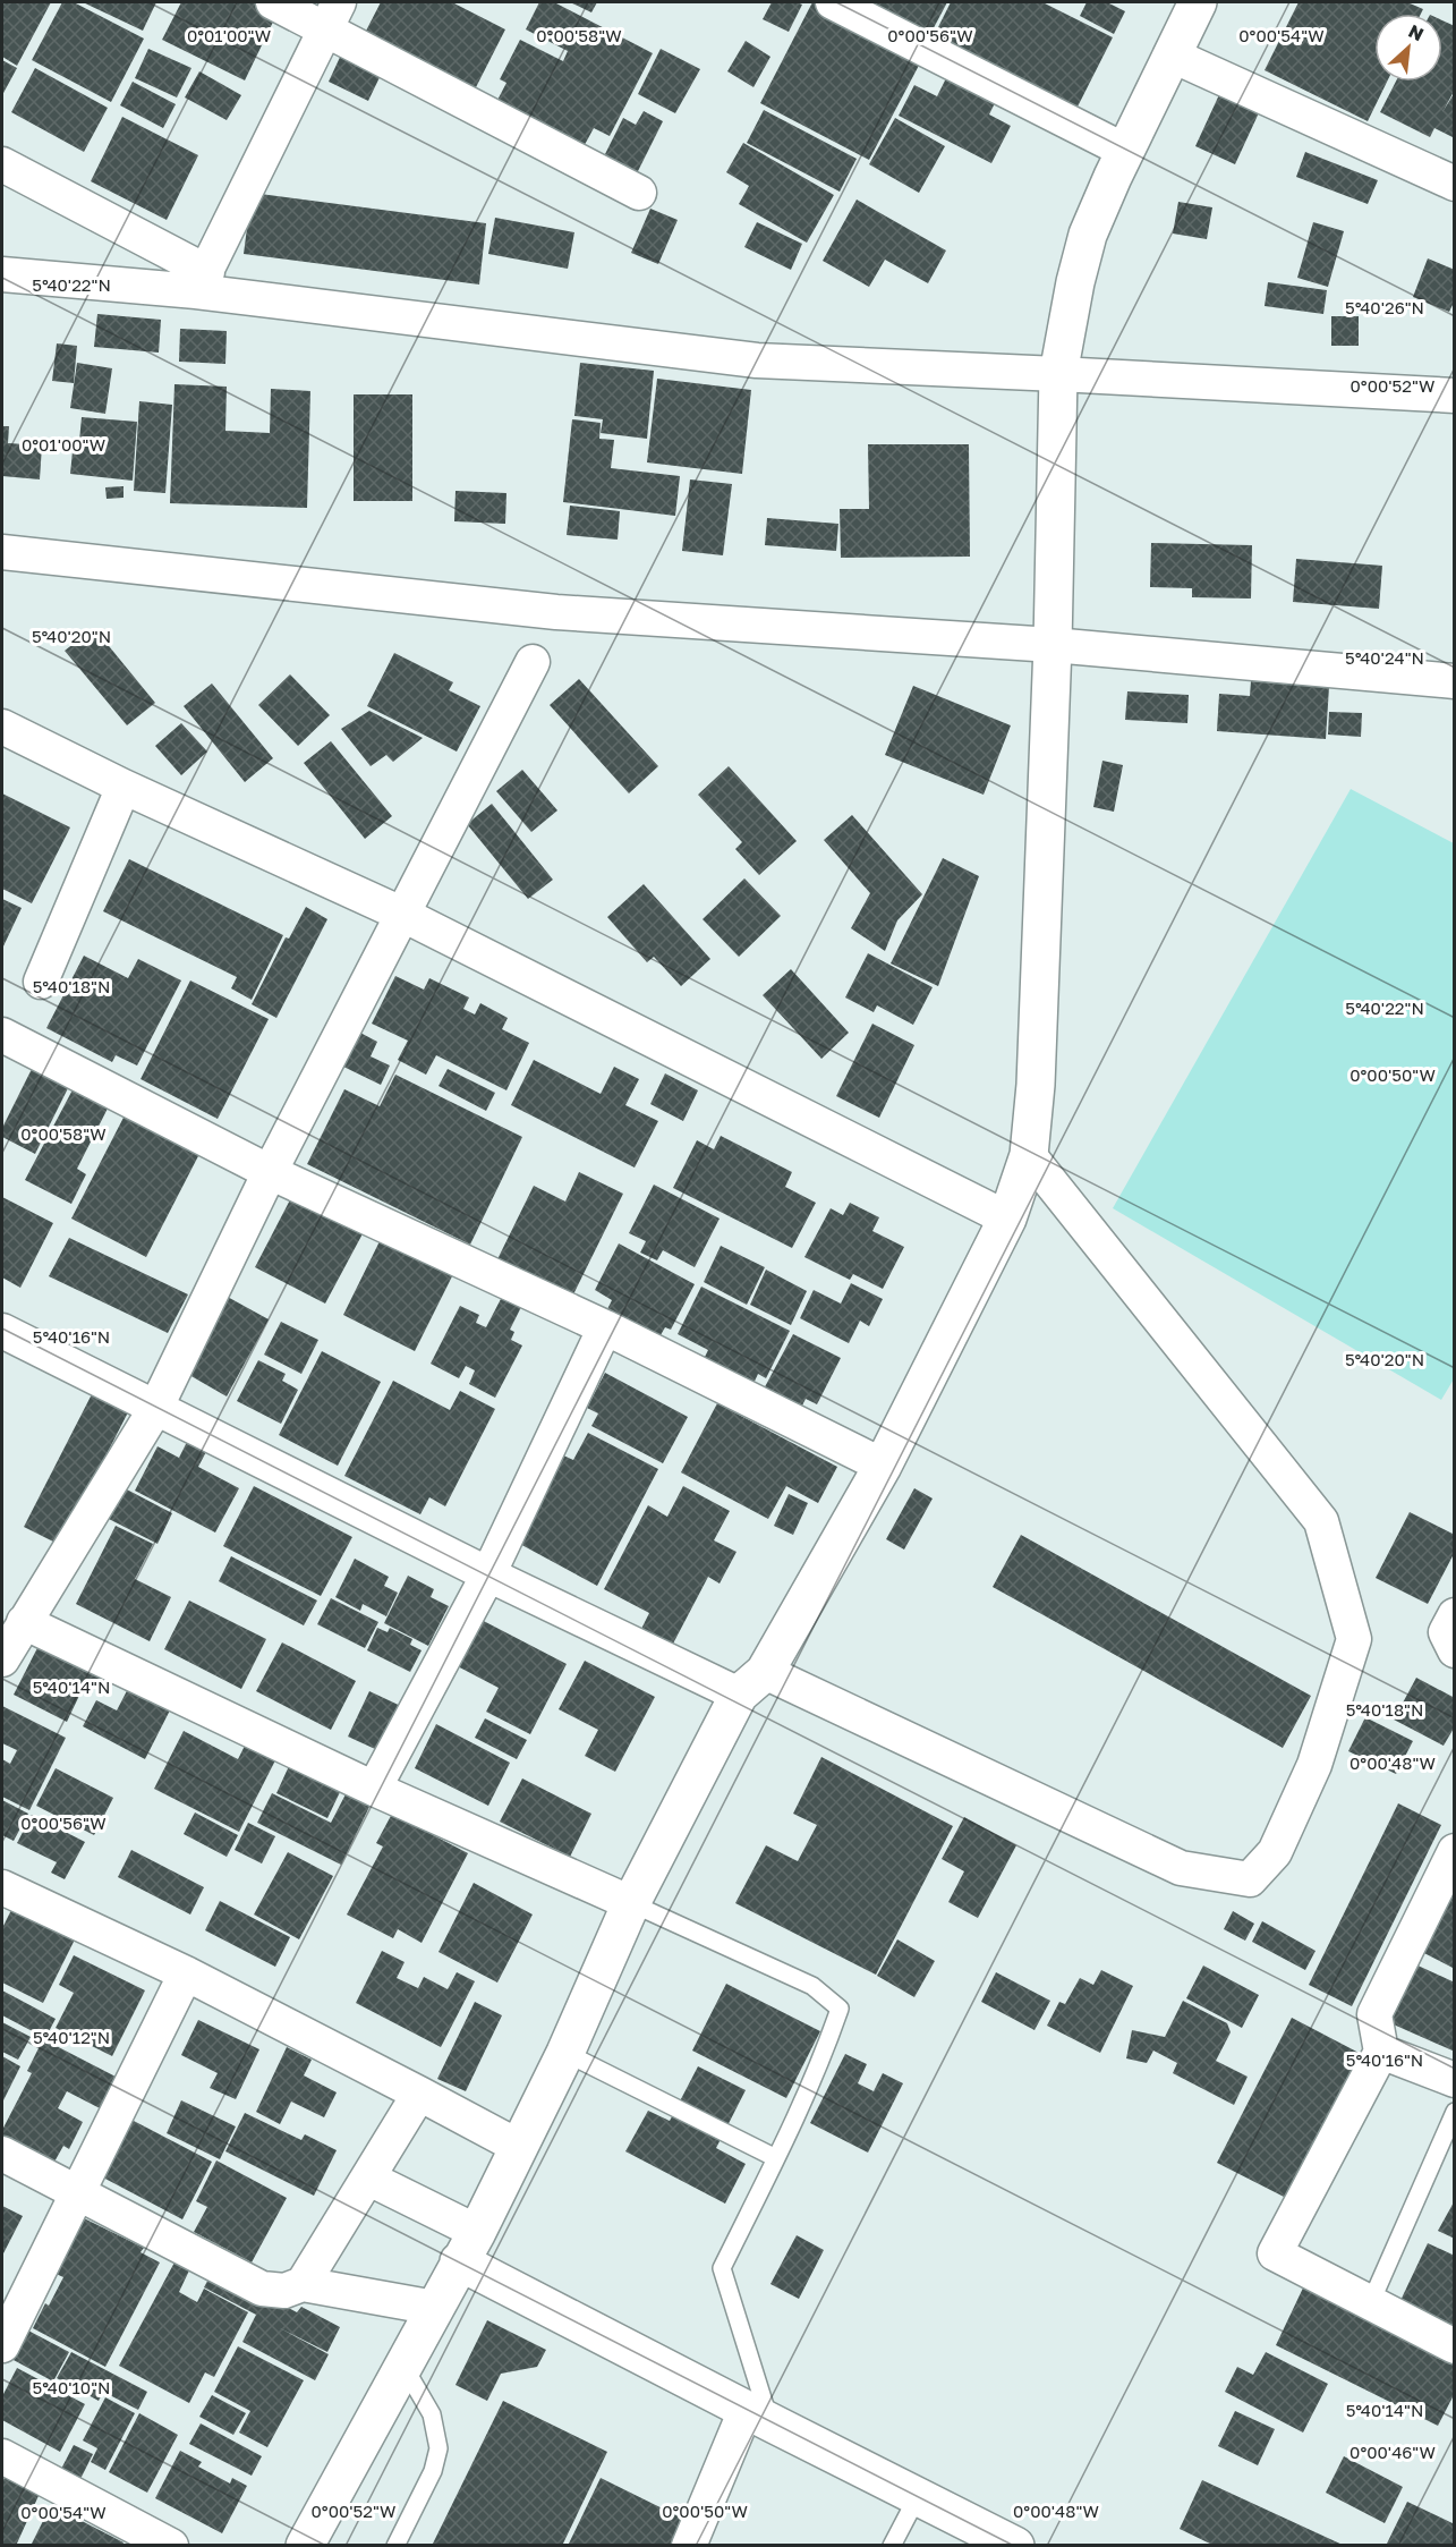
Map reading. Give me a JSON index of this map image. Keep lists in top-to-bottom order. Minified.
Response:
{"north":"top right","coordinates":["0°01'00\"W","0°00'58\"W","0°00'56\"W","0°00'54\"W","5°40'22\"N","5°40'26\"N","0°00'52\"W","5°40'20\"N","5°40'24\"N","5°40'18\"N","0°00'50\"W","5°40'16\"N","5°40'14\"N","0°00'48\"W","5°40'12\"N","5°40'10\"N","0°00'46\"W"]}
